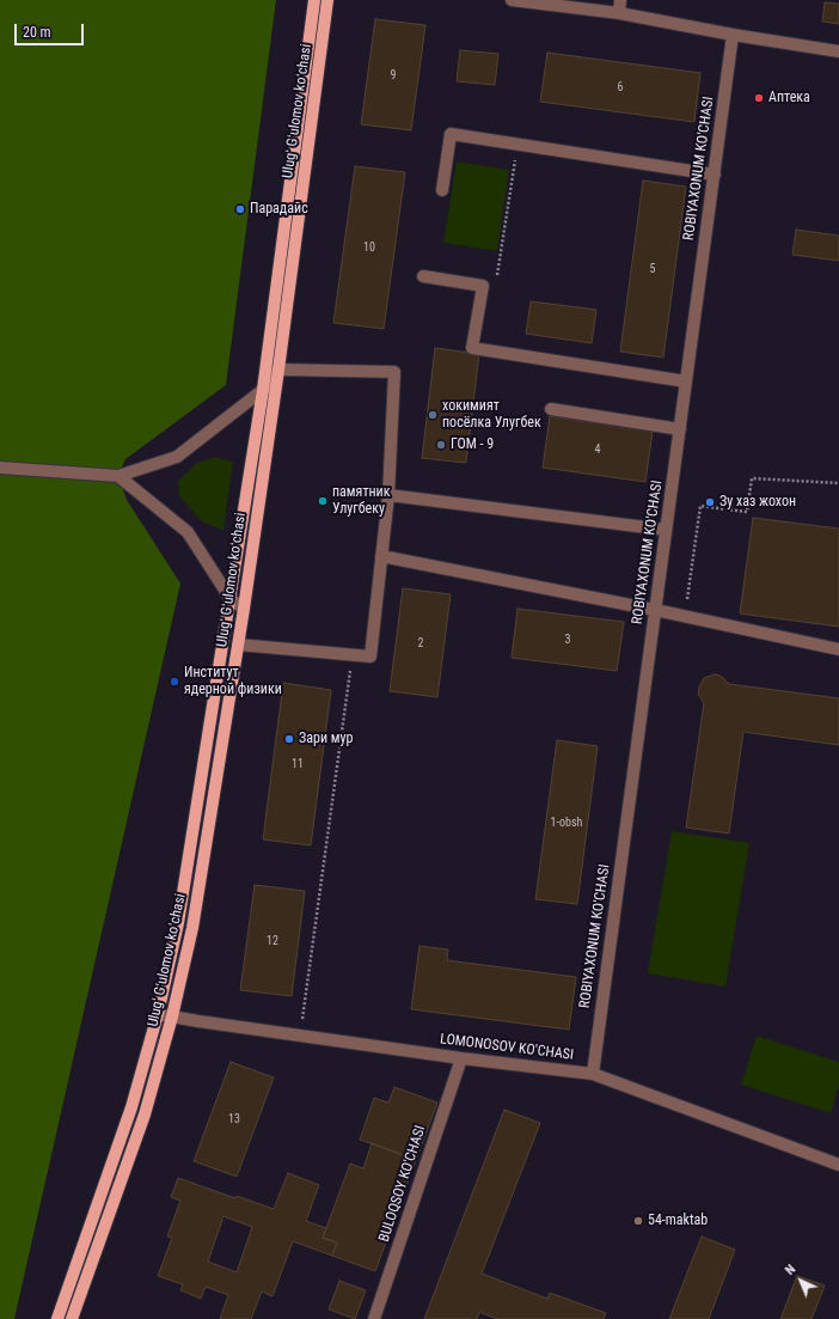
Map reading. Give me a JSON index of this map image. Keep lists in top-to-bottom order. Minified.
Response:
{"streets":{"main road":["Ulugʻ Gʻulomov koʻchasi"],"street":["ROBIYAXONUM KO'CHASI","LOMONOSOV KO'CHASI","BULOQSOY KO'CHASI"]},"crossings":[["Ulugʻ Gʻulomov koʻchasi","LOMONOSOV KO'CHASI"],["ROBIYAXONUM KO'CHASI","LOMONOSOV KO'CHASI"],["LOMONOSOV KO'CHASI","BULOQSOY KO'CHASI"]],"places":["Аптека","Парадайс","хокимият посёлка Улугбек","ГОМ - 9","памятник Улугбеку","Зу хаз жохон","Институт ядерной физики","Зари мур","54-maktab"],"house_numbers":["9","6","10","5","4","3","2","11","1-obsh","12","13"],"scale_bar":"20 m","north":"top left"}
